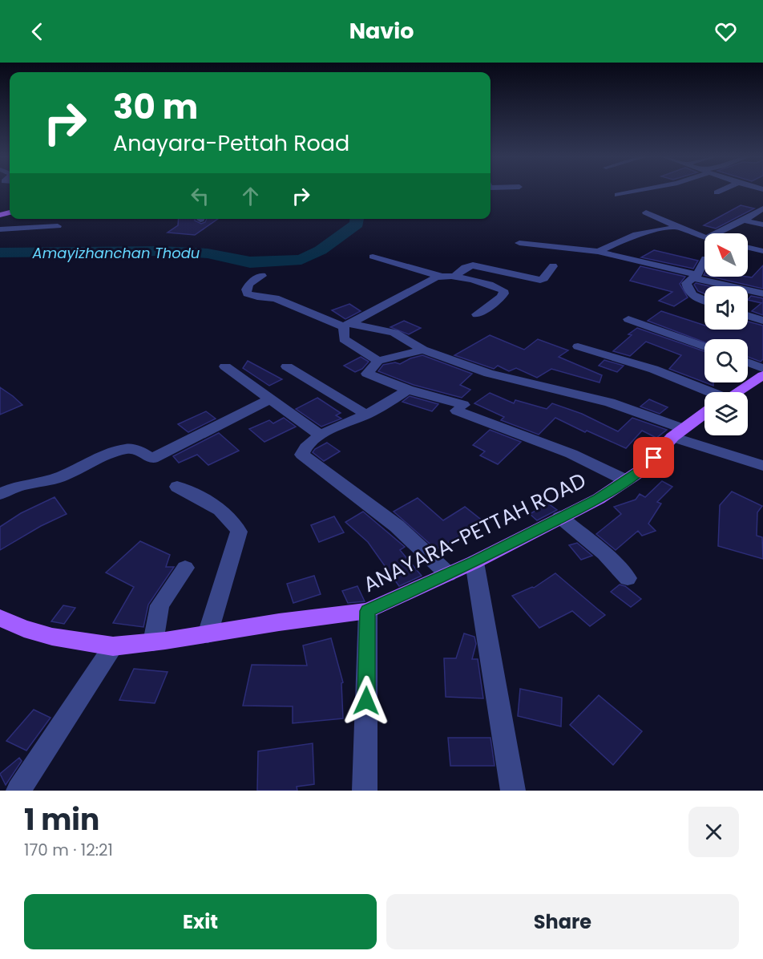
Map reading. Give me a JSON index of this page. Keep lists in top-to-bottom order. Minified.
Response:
{"streets":{"main road":["ANAYARA-PETTAH ROAD"]},"water":["Amayizhanchan Thodu"],"north":"top left","page":{"header":"Navio","turn":["30 m","Anayara-Pettah Road"],"heading":["1 min","170 m · 12:21"],"buttons":["Exit","Share"]}}
